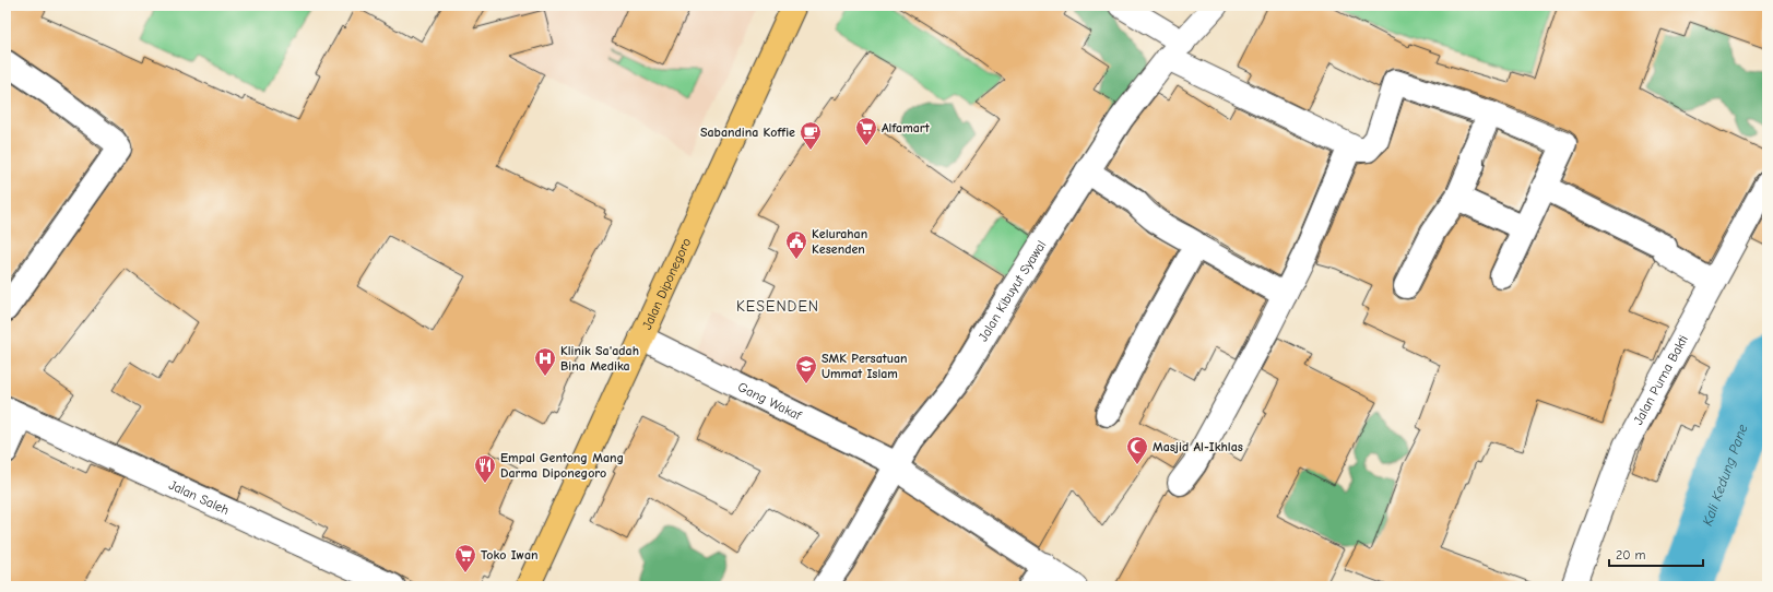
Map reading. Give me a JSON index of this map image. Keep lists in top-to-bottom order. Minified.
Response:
{"streets":{"highway":["Jalan Diponegoro"],"street":["Jalan Kibuyut Syawal","Jalan Purna Bakti","Gang Wakaf","Jalan Saleh"]},"crossings":[["Jalan Diponegoro","Gang Wakaf"],["Jalan Kibuyut Syawal","Gang Wakaf"]],"districts":["KESENDEN"],"water":["Kali Kedung Pane"],"places":{"supermarket":["Alfamart","Toko Iwan"],"cafe":["Sabandina Koffie"],"public building":["Kelurahan Kesenden"],"hospital":["Klinik Sa'adah Bina Medika"],"school or university":["SMK Persatuan Ummat Islam"],"mosque":["Masjid Al-Ikhlas"],"restaurant":["Empal Gentong Mang Darma Diponegoro"]},"scale_bar":"20 m"}
